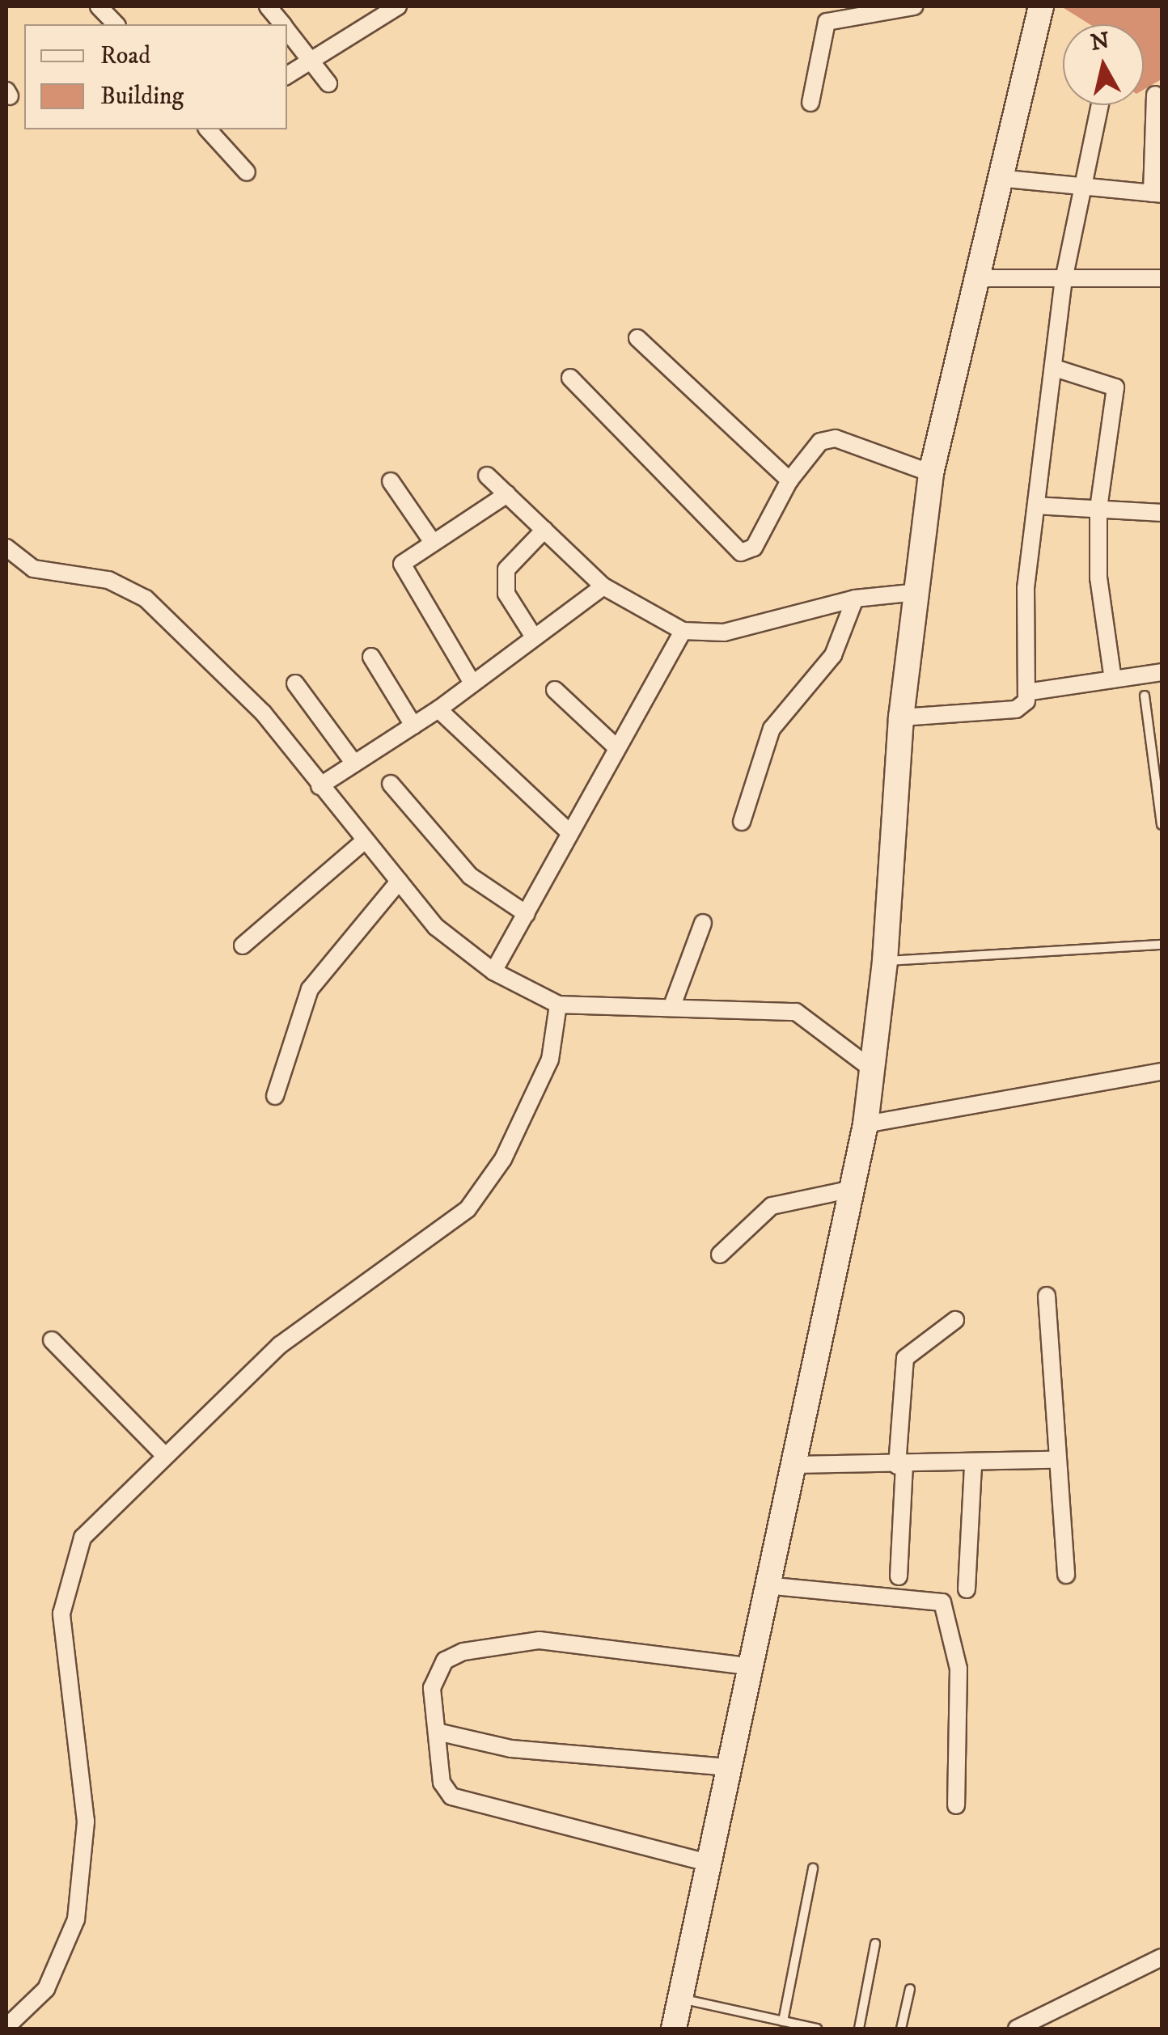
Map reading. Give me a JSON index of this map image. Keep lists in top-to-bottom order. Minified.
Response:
{"legend":["Road","Building"],"north":"top"}
